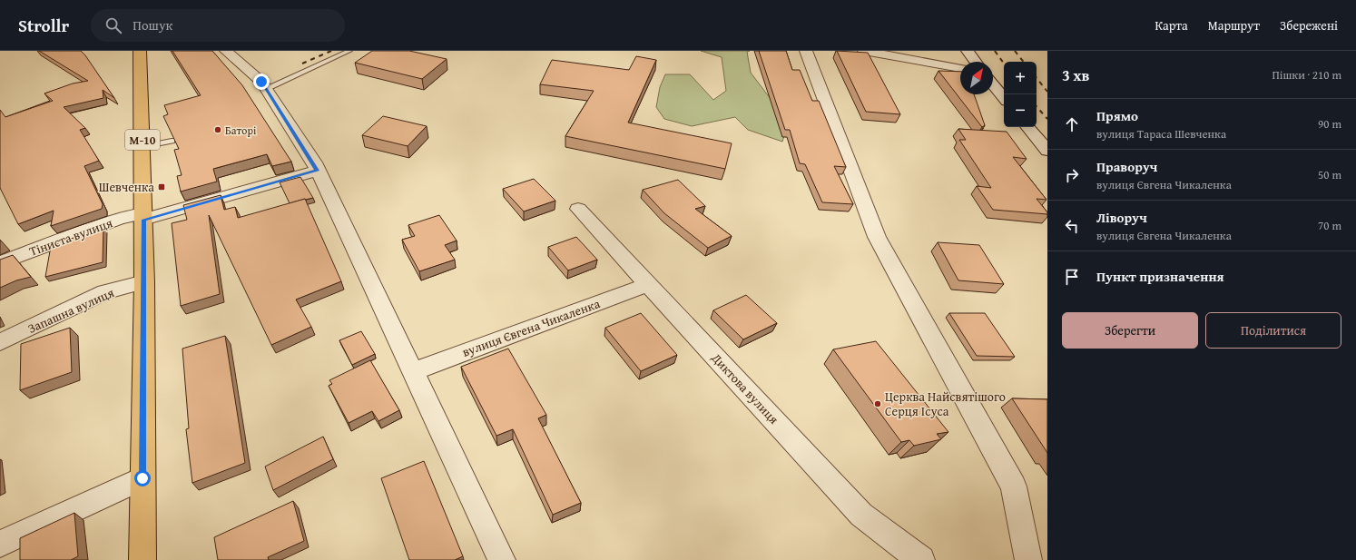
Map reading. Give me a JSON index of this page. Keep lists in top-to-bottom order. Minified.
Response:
{"streets":{"main road":["М-10"],"street":["Тіниста вулиця","Запашна вулиця","вулиця Євгена Чикаленка","Диктова вулиця"]},"crossings":[["М-10","Тіниста вулиця"],["М-10","Запашна вулиця"],["вулиця Євгена Чикаленка","Диктова вулиця"]],"places":{"other":["Баторі","Церква Найсвятішого Серця Ісуса"],"transit":["Шевченка"]},"north":"top right","page":{"header":"Strollr","search":"Пошук","nav":["Карта","Маршрут","Збережені"],"heading":["3 хв","Пішки · 210 m"],"map_buttons":["+","−"],"list":[["Прямо","вулиця Тараса Шевченка","90 m"],["Праворуч","вулиця Євгена Чикаленка","50 m"],["Ліворуч","вулиця Євгена Чикаленка","70 m"],"Пункт призначення"],"buttons":["Зберегти","Поділитися"]}}
